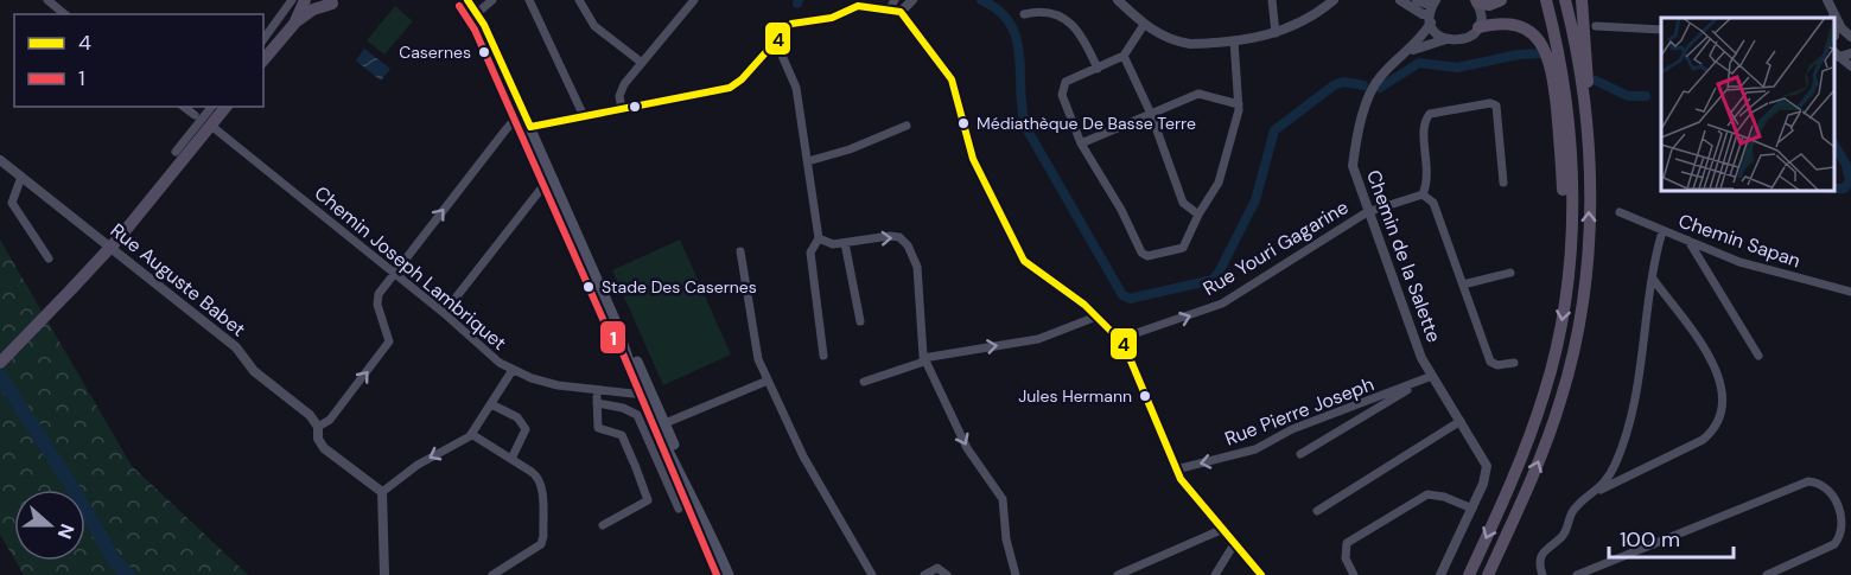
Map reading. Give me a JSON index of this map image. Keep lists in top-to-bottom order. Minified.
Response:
{"streets":{"street":["Chemin Sapan","Rue Youri Gagarine","Chemin de la Salette","Chemin Joseph Lambriquet","Rue Auguste Babet","Rue Pierre Joseph"]},"crossings":[["Rue Youri Gagarine","Chemin de la Salette"],["Chemin de la Salette","Rue Pierre Joseph"]],"one_way":["Rue Youri Gagarine"],"places":["Casernes","Médiathèque De Basse Terre","Stade Des Casernes","Jules Hermann"],"lines":["transit line 4","transit line 1"],"legend":["4","1"],"scale_bar":"100 m","north":"right"}
